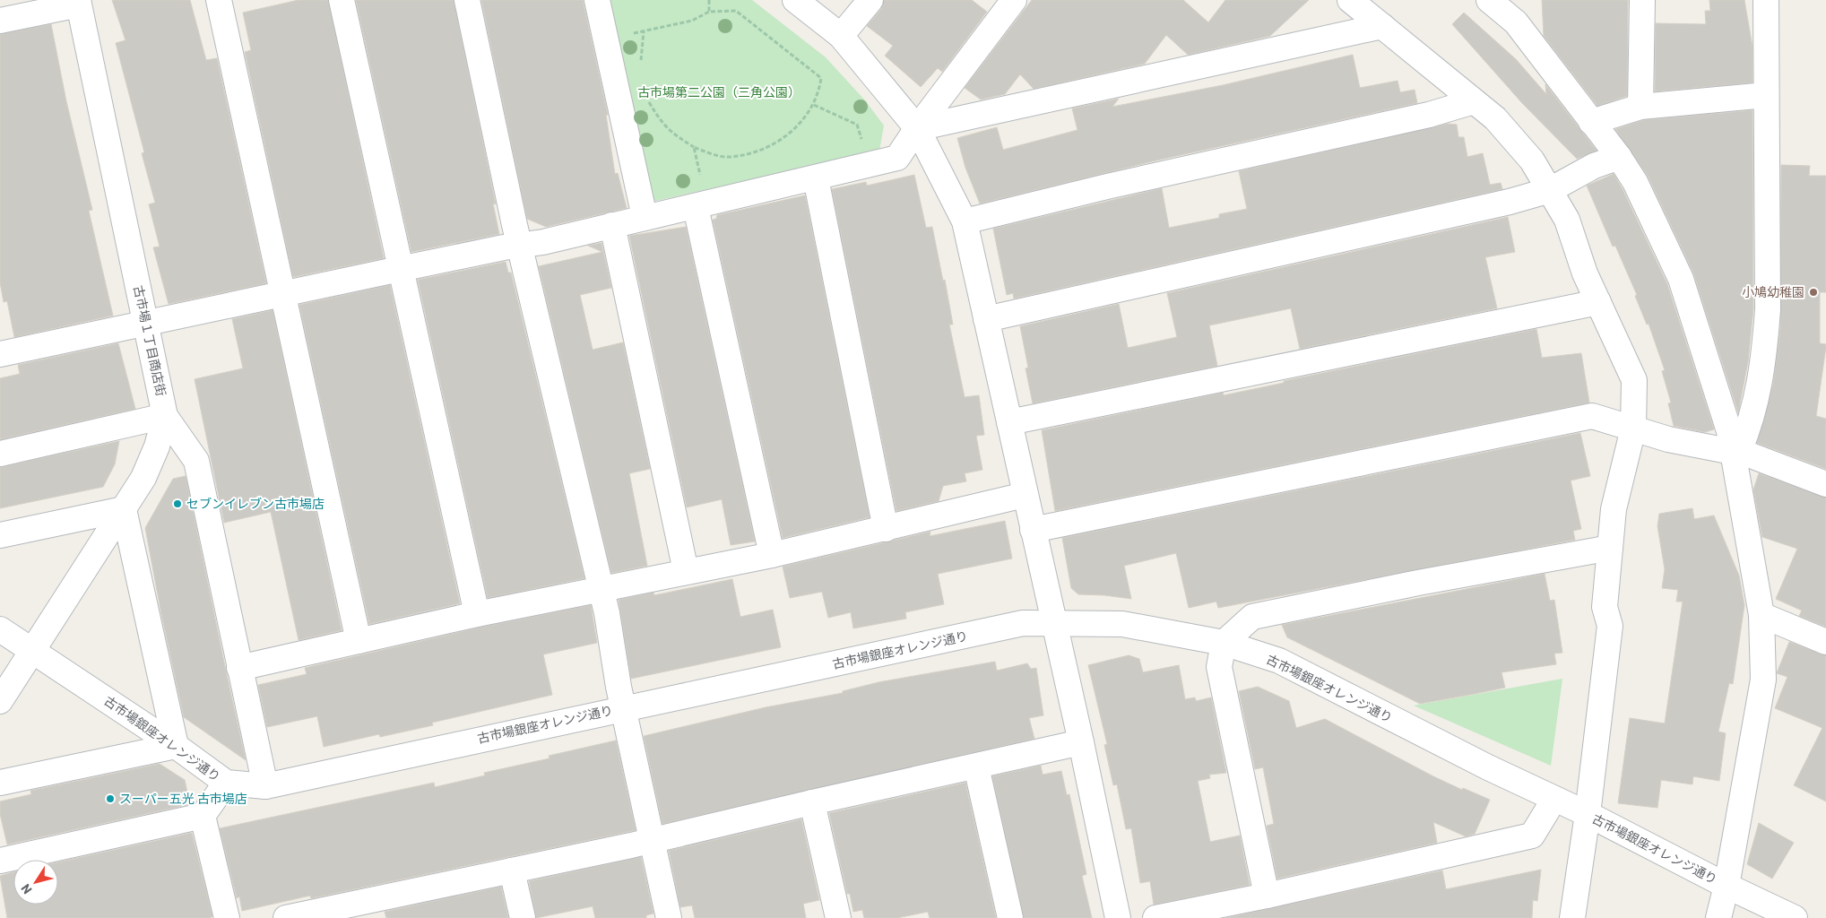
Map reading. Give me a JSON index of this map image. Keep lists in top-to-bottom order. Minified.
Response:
{"streets":{"street":["古市場１丁目商店街","古市場銀座オレンジ通り"]},"crossings":[["古市場１丁目商店街","古市場銀座オレンジ通り"]],"parks":["古市場第二公園（三角公園）"],"places":["小鳩幼稚園","セブンイレブン古市場店","スーパー五光 古市場店"],"north":"bottom left"}
